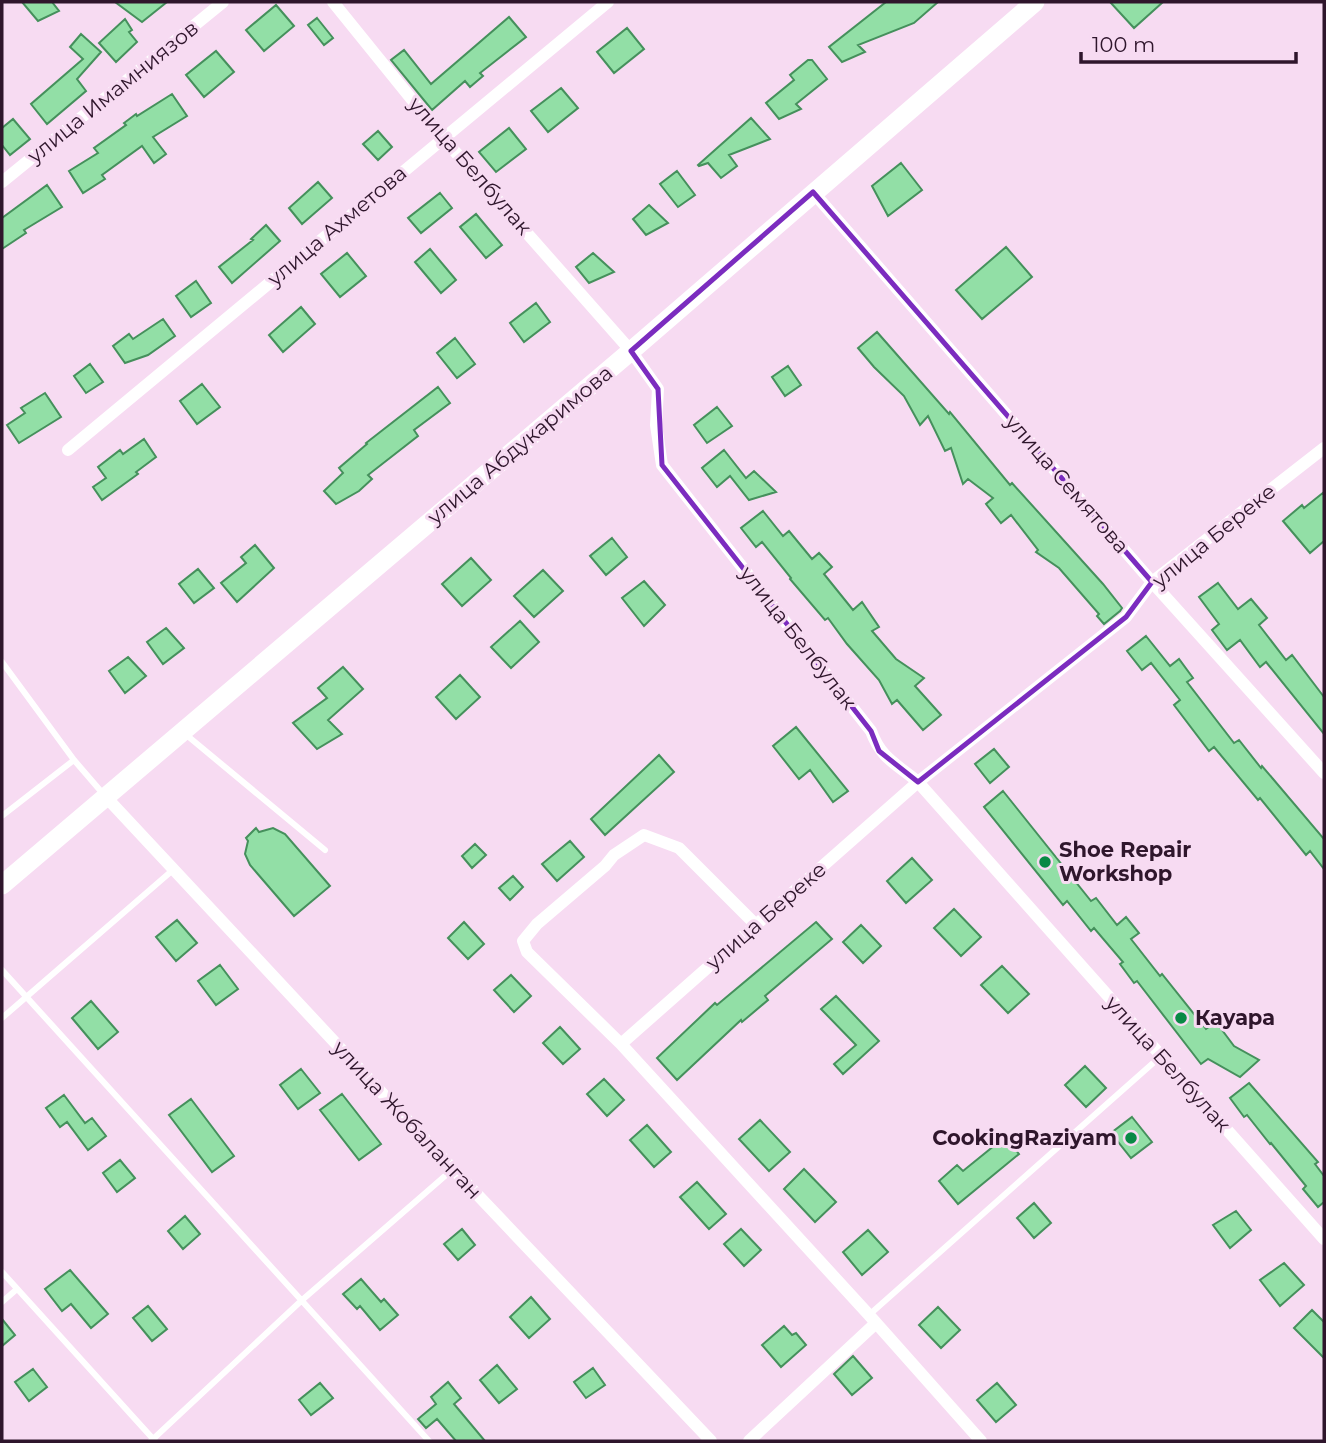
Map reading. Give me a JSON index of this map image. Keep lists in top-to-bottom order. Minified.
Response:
{"streets":{"main road":["улица Абдукаримова"],"street":["улица Имамниязов","улица Белбулак","улица Ахметова","улица Семятова","улица Береке","улица Жобаланган"]},"crossings":[["улица Белбулак","улица Ахметова"],["улица Белбулак","улица Абдукаримова"],["улица Белбулак","улица Береке"],["улица Абдукаримова","улица Семятова"],["улица Абдукаримова","улица Жобаланган"],["улица Семятова","улица Береке"]],"places":["Shoe Repair Workshop","Кауара","CookingRaziyam"],"scale_bar":"100 m"}
